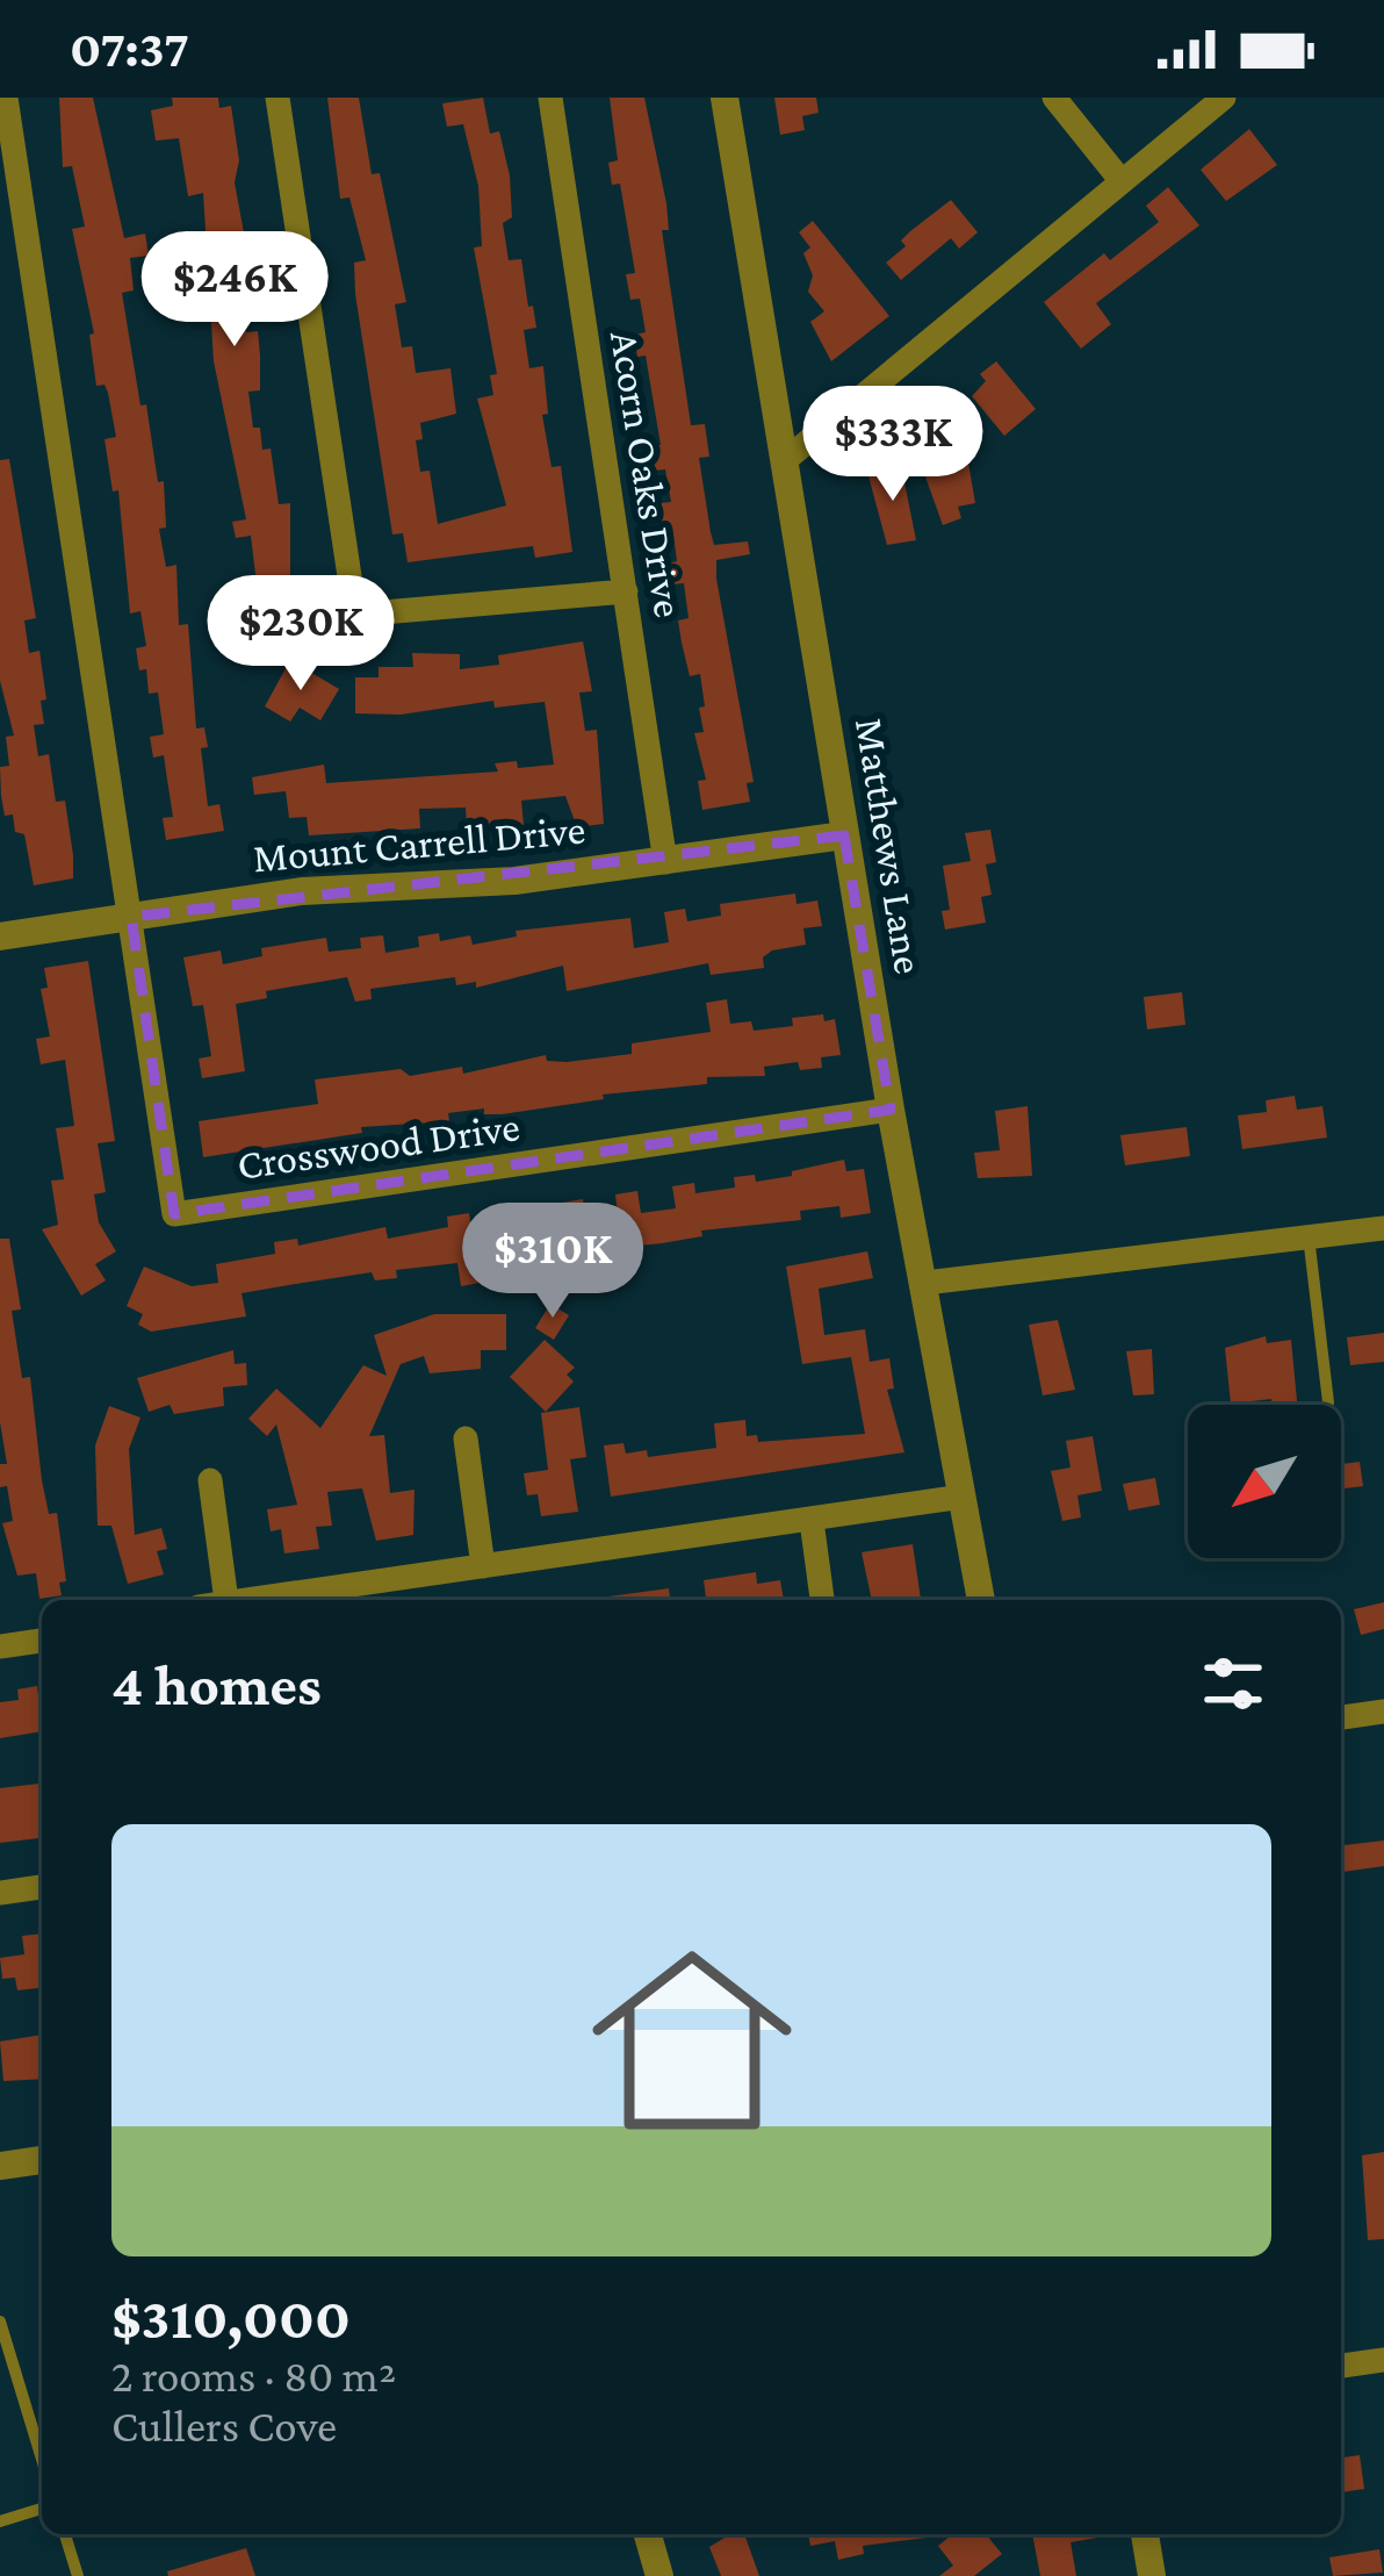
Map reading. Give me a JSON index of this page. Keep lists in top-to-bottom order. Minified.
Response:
{"streets":{"street":["Acorn Oaks Drive","Mount Carrell Drive","Matthews Lane","Crosswood Drive"]},"crossings":[["Acorn Oaks Drive","Mount Carrell Drive"],["Mount Carrell Drive","Matthews Lane"],["Mount Carrell Drive","Crosswood Drive"],["Matthews Lane","Crosswood Drive"]],"north":"bottom left","page":{"status":"07:37","price":["$246K","$333K","$230K","$310K"],"heading":"4 homes","list":[{"name":"$310,000","note":"2 rooms · 80 m² · Cullers Cove"}]}}
